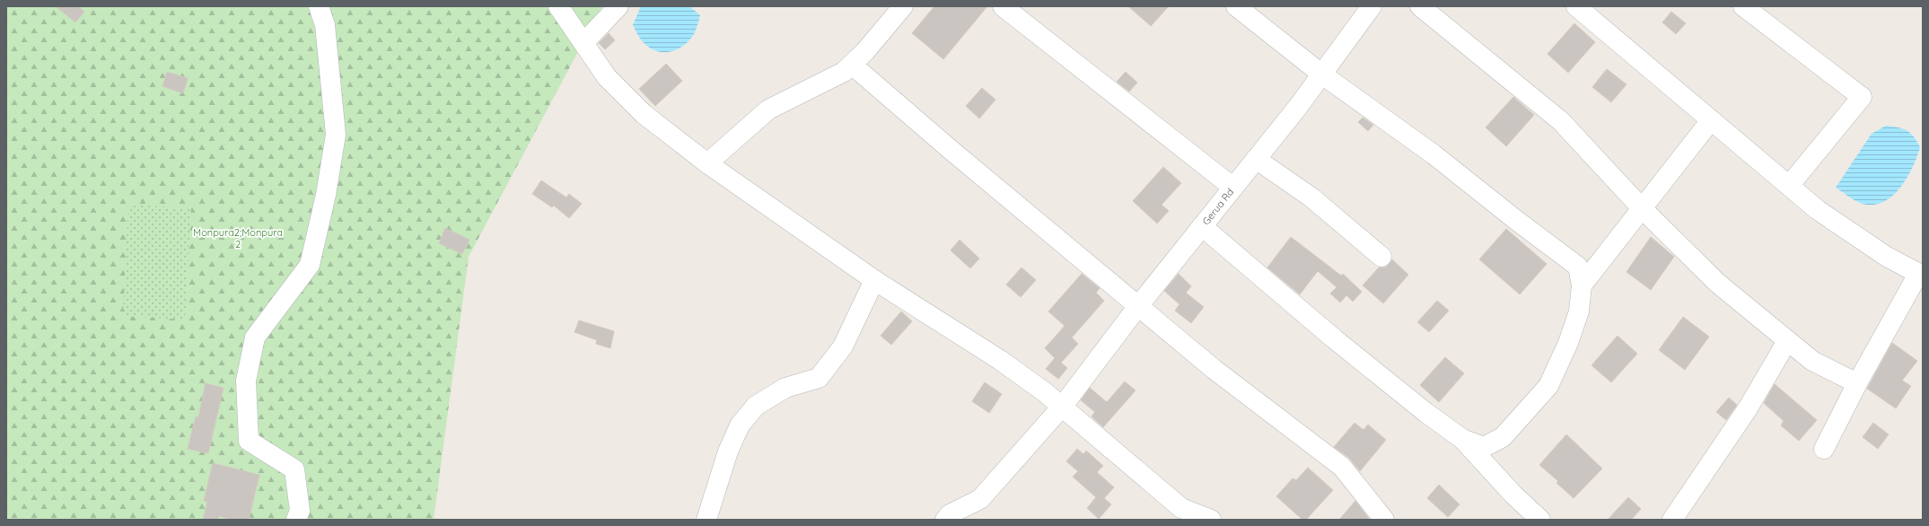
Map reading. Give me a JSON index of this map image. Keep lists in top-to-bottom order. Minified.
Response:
{"streets":{"street":["Gerua Rd"]},"parks":["Monpura2;Monpura 2"]}
